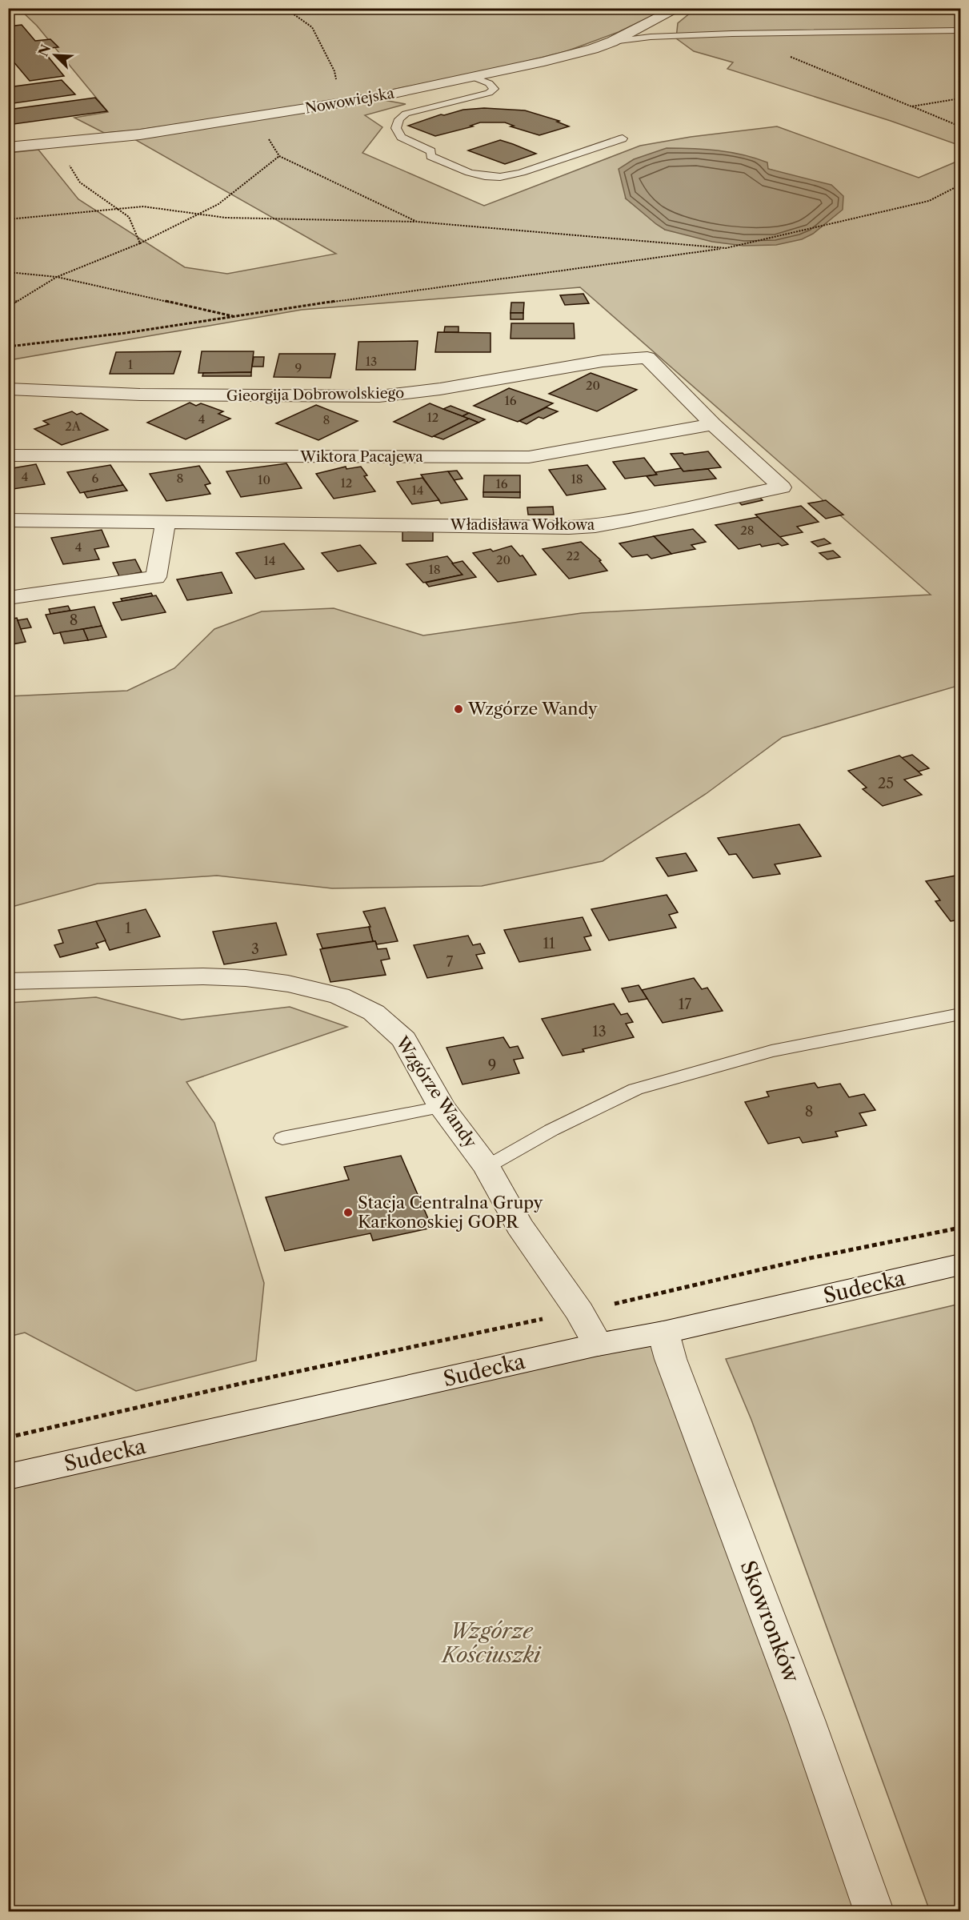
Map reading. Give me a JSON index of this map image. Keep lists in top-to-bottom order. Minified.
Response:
{"streets":{"street":["Nowowiejska","Gieorgija Dobrowolskiego","Wiktora Pacajewa","Władisława Wołkowa","Wzgórze Wandy","Sudecka","Skowronków"]},"crossings":[["Gieorgija Dobrowolskiego","Wiktora Pacajewa"],["Gieorgija Dobrowolskiego","Władisława Wołkowa"],["Wiktora Pacajewa","Władisława Wołkowa"],["Wzgórze Wandy","Sudecka"],["Sudecka","Skowronków"]],"parks":["Wzgórze Kościuszki"],"places":["Wzgórze Wandy","Stacja Centralna Grupy Karkonoskiej GOPR"],"house_numbers":["13","1","9","20","16","12","4","8","2A","4","6","8","18","10","12","16","14","28","4","22","20","14","18","8","25","1","11","3","7","17","13","9","8"],"north":"top left"}
